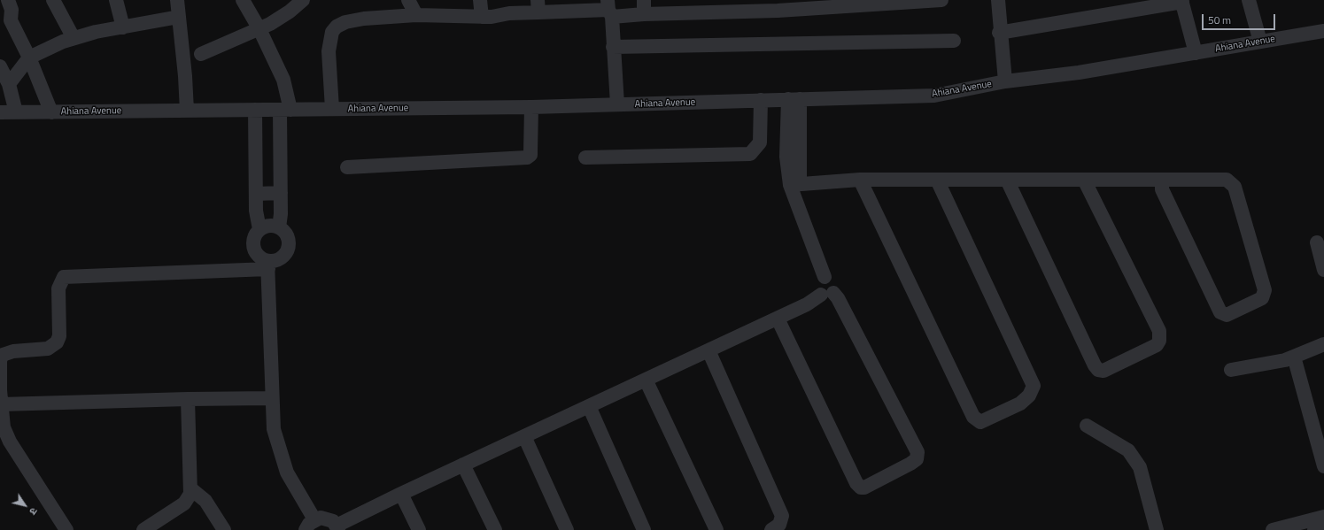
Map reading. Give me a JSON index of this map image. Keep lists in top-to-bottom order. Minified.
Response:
{"streets":{"street":["Ahiana Avenue"]},"scale_bar":"50 m","north":"bottom right"}
